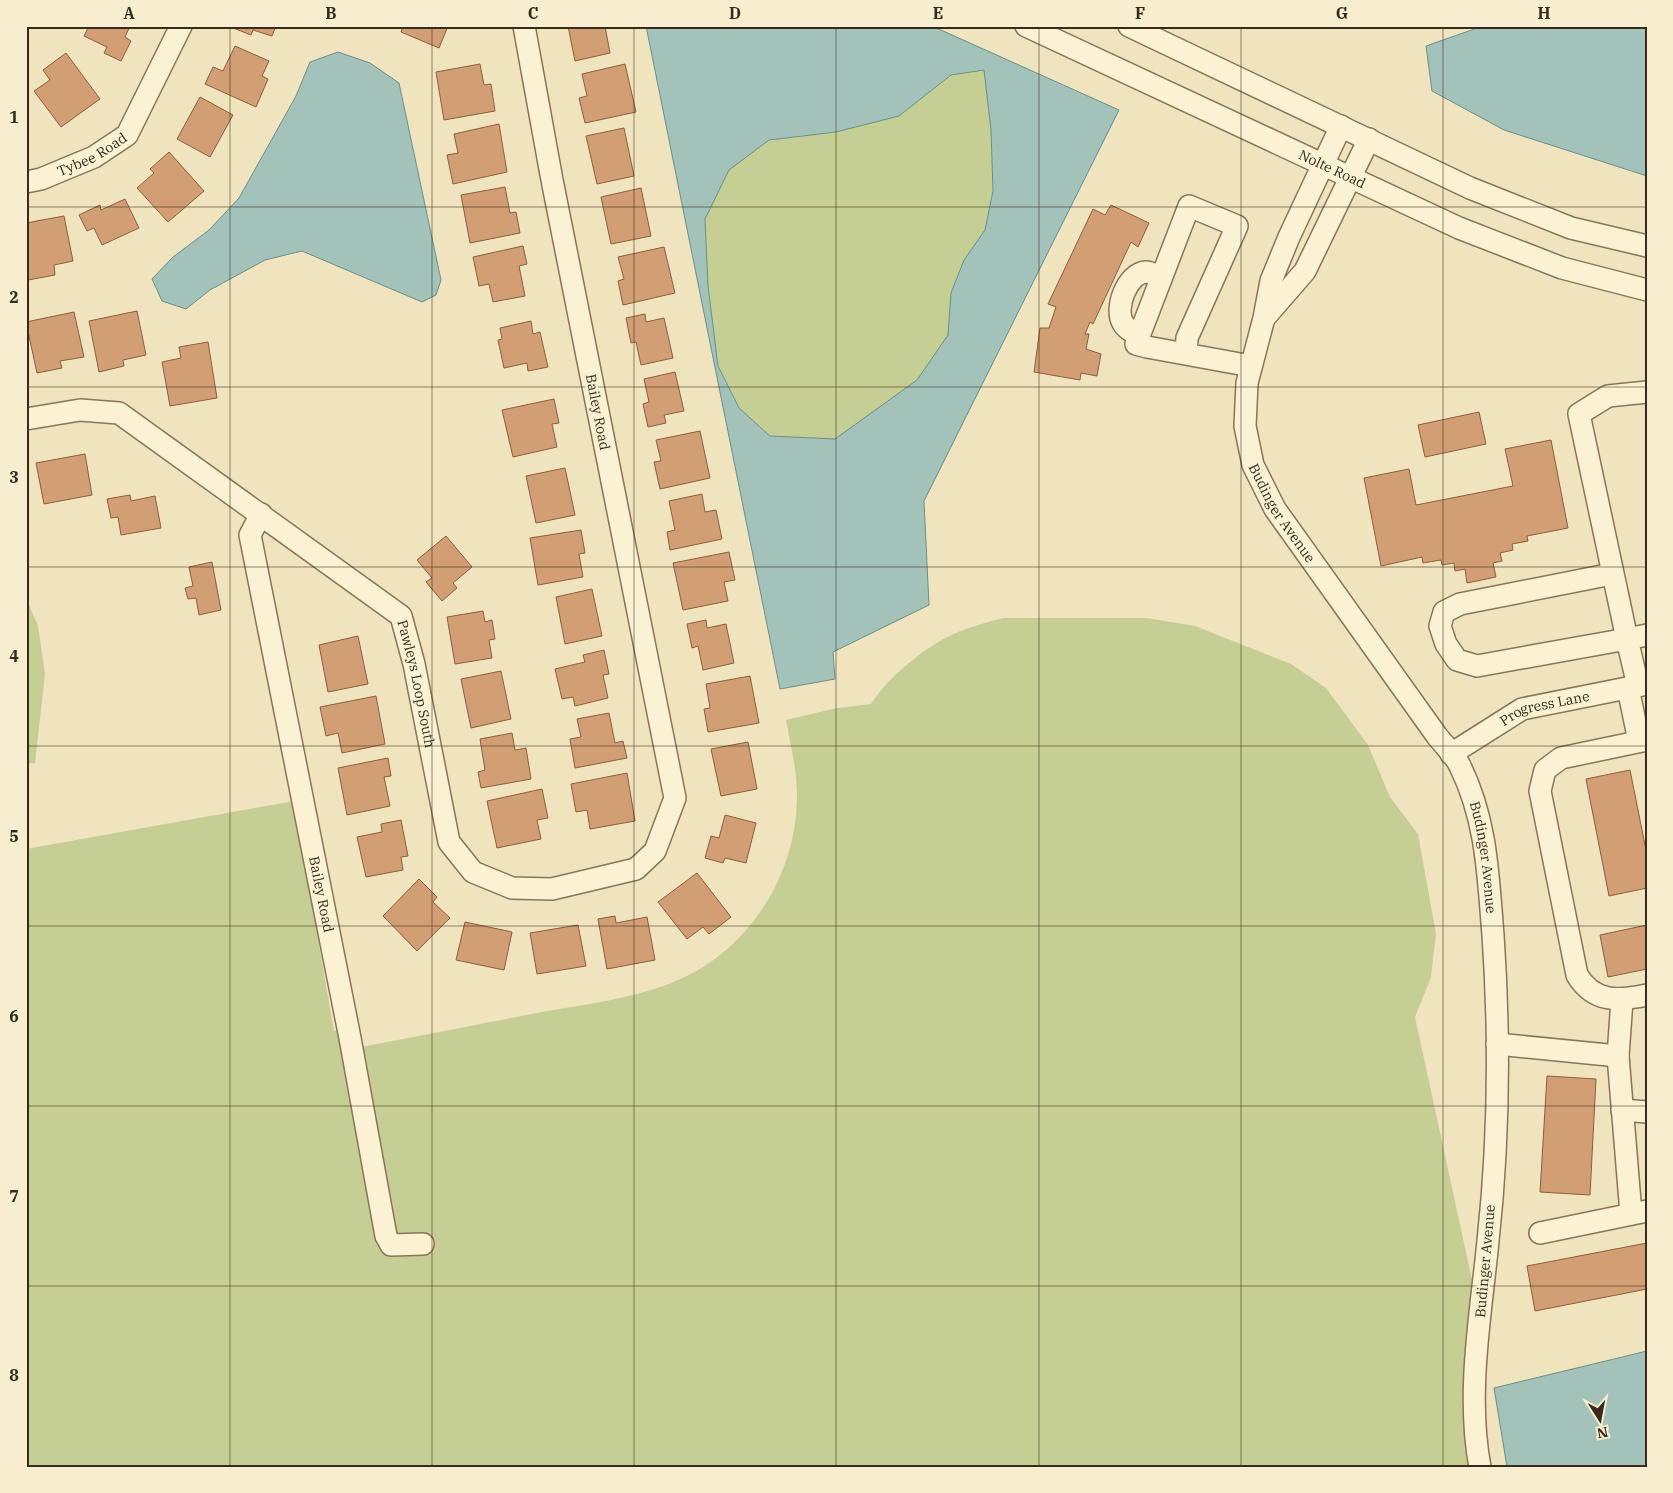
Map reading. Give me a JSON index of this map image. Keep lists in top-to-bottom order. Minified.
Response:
{"streets":{"street":["Tybee Road","Nolte Road","Bailey Road","Budinger Avenue","Pawleys Loop South","Progress Lane"]},"crossings":[["Nolte Road","Budinger Avenue"],["Bailey Road","Pawleys Loop South"],["Budinger Avenue","Progress Lane"]],"north":"bottom","grid":{"columns":["A","B","C","D","E","F","G","H"],"rows":["1","2","3","4","5","6","7","8"]}}
